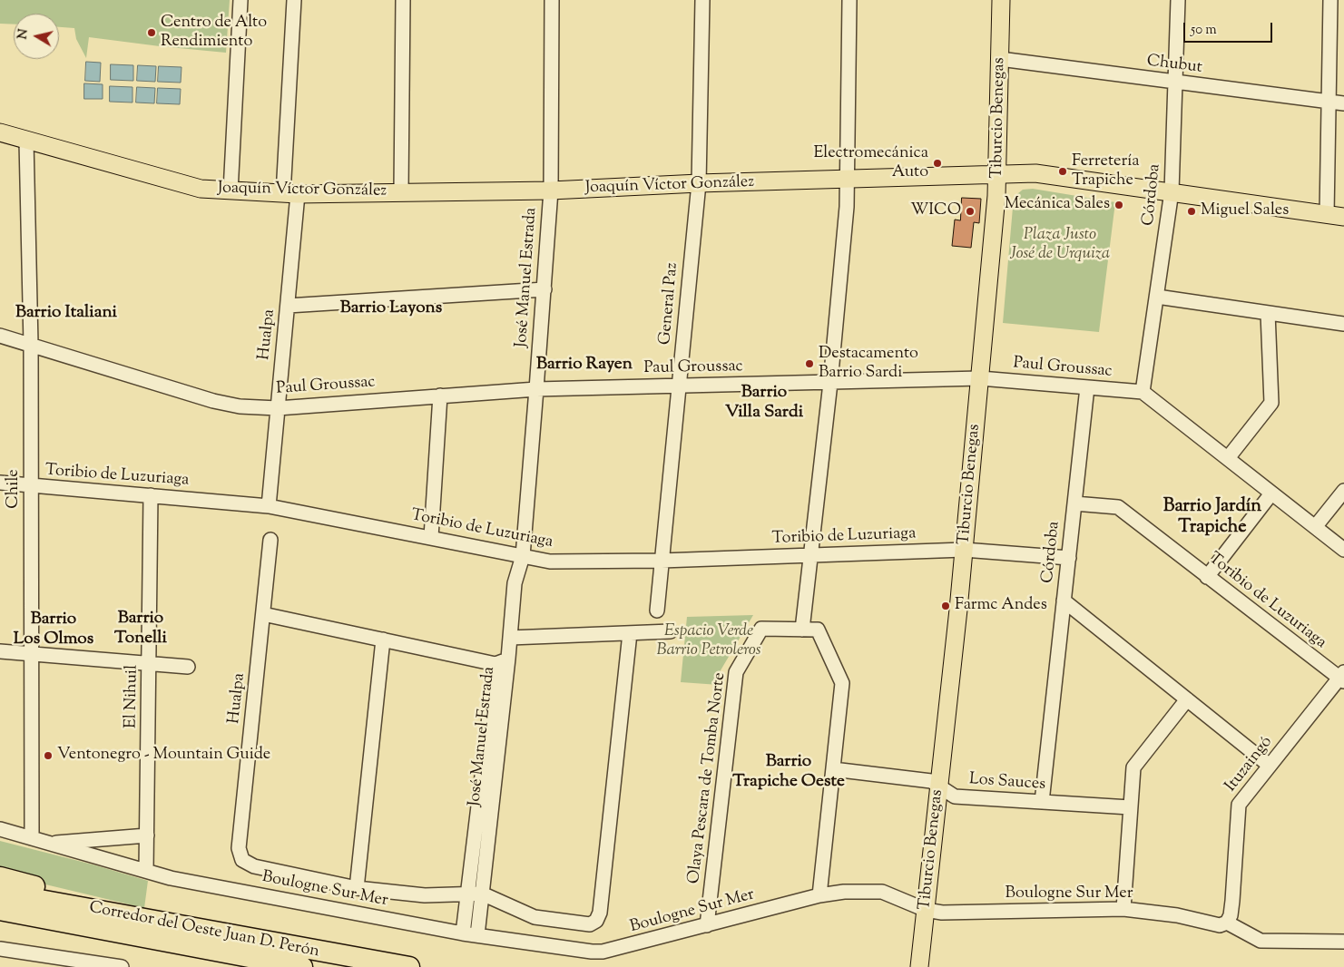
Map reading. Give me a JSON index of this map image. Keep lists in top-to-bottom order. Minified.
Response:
{"streets":{"highway":["Corredor del Oeste Juan D. Perón"],"main road":["Tiburcio Benegas","Joaquín Víctor González"],"street":["Chubut","Córdoba","José Manuel Estrada","General Paz","Hualpa","Paul Groussac","Toribio de Luzuriaga","Chile","El Nihuil","Ituzaingó","Olaya Pescara de Tomba Norte","Los Sauces","Boulogne Sur Mer"]},"crossings":[["Chubut","Tiburcio Benegas"],["Chubut","Córdoba"],["Tiburcio Benegas","Joaquín Víctor González"],["Tiburcio Benegas","Paul Groussac"],["Tiburcio Benegas","Toribio de Luzuriaga"],["Tiburcio Benegas","Los Sauces"],["Tiburcio Benegas","Boulogne Sur Mer"],["Joaquín Víctor González","Córdoba"],["Joaquín Víctor González","José Manuel Estrada"],["Joaquín Víctor González","General Paz"],["Joaquín Víctor González","Hualpa"],["Joaquín Víctor González","Chile"],["Córdoba","Paul Groussac"],["Córdoba","Toribio de Luzuriaga"],["Córdoba","Los Sauces"],["José Manuel Estrada","Paul Groussac"],["José Manuel Estrada","Toribio de Luzuriaga"],["José Manuel Estrada","Boulogne Sur Mer"],["General Paz","Paul Groussac"],["General Paz","Toribio de Luzuriaga"],["Hualpa","Paul Groussac"],["Hualpa","Toribio de Luzuriaga"],["Paul Groussac","Chile"],["Toribio de Luzuriaga","Chile"],["Toribio de Luzuriaga","El Nihuil"],["Toribio de Luzuriaga","Ituzaingó"],["Chile","Boulogne Sur Mer"],["El Nihuil","Boulogne Sur Mer"],["Ituzaingó","Boulogne Sur Mer"],["Olaya Pescara de Tomba Norte","Boulogne Sur Mer"]],"districts":["Barrio Layons","Barrio Italiani","Barrio Rayen","Barrio Villa Sardi","Barrio Jardín Trapiche","Barrio Tonelli","Barrio Los Olmos","Barrio Trapiche Oeste"],"parks":["Plaza Justo José de Urquiza","Espacio Verde Barrio Petroleros"],"places":["Centro de Alto Rendimiento","Electromecánica Auto","Ferretería Trapiche","Mecánica Sales","WICO","Miguel Sales","Destacamento Barrio Sardi","Farmc Andes","Ventonegro - Mountain Guide"],"scale_bar":"50 m","north":"left"}
